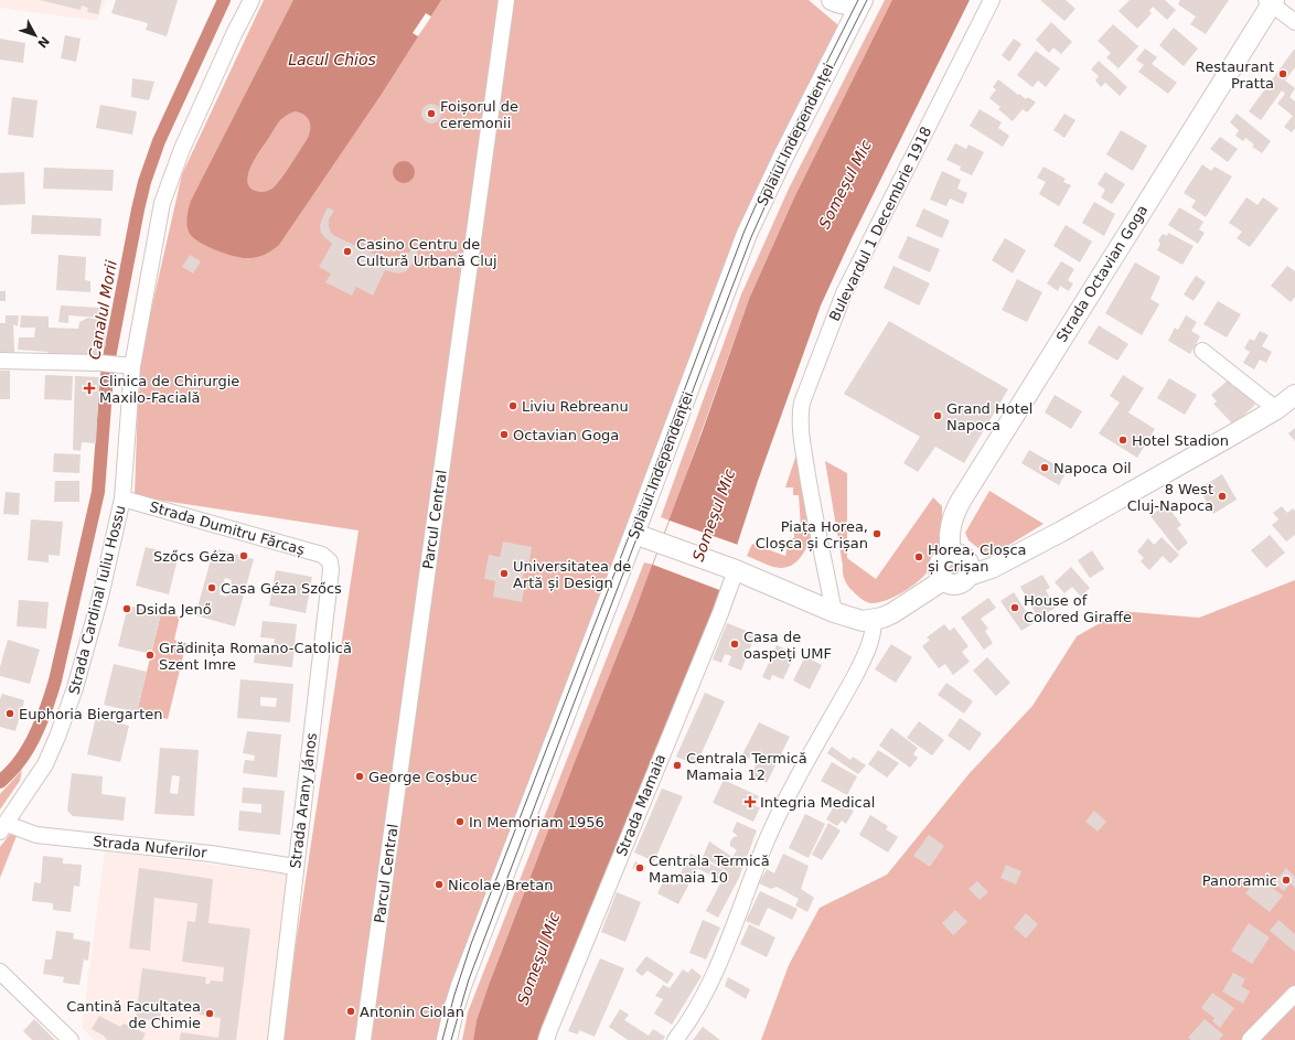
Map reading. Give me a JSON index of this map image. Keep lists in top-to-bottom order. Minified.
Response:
{"streets":{"main road":["Splaiul Independenței","Strada Octavian Goga"],"street":["Bulevardul 1 Decembrie 1918","Parcul Central","Strada Dumitru Fărcaș","Strada Cardinal Iuliu Hossu","Strada Arany János","Strada Mamaia","Strada Nuferilor"]},"crossings":[["Strada Dumitru Fărcaș","Strada Cardinal Iuliu Hossu"],["Strada Dumitru Fărcaș","Strada Arany János"],["Strada Cardinal Iuliu Hossu","Strada Nuferilor"],["Strada Arany János","Strada Nuferilor"]],"water":["Lacul Chios","Someșul Mic","Canalul Morii"],"places":{"other":["Restaurant Pratta","Foișorul de ceremonii","Casino Centru de Cultură Urbană Cluj","Liviu Rebreanu","Grand Hotel Napoca","Octavian Goga","Hotel Stadion","Napoca Oil","8 West Cluj-Napoca","Piața Horea, Cloșca și Crișan","Szőcs Géza","Horea, Cloșca și Crișan","Universitatea de Artă și Design","Casa Géza Szőcs","House of Colored Giraffe","Dsida Jenő","Casa de oaspeți UMF","Grădinița Romano-Catolică Szent Imre","Euphoria Biergarten","Centrala Termică Mamaia 12","George Coșbuc","In Memoriam 1956","Centrala Termică Mamaia 10","Panoramic","Nicolae Bretan","Antonin Ciolan","Cantină Facultatea de Chimie"],"health":["Clinica de Chirurgie Maxilo-Facială","Integria Medical"]},"north":"bottom right"}
